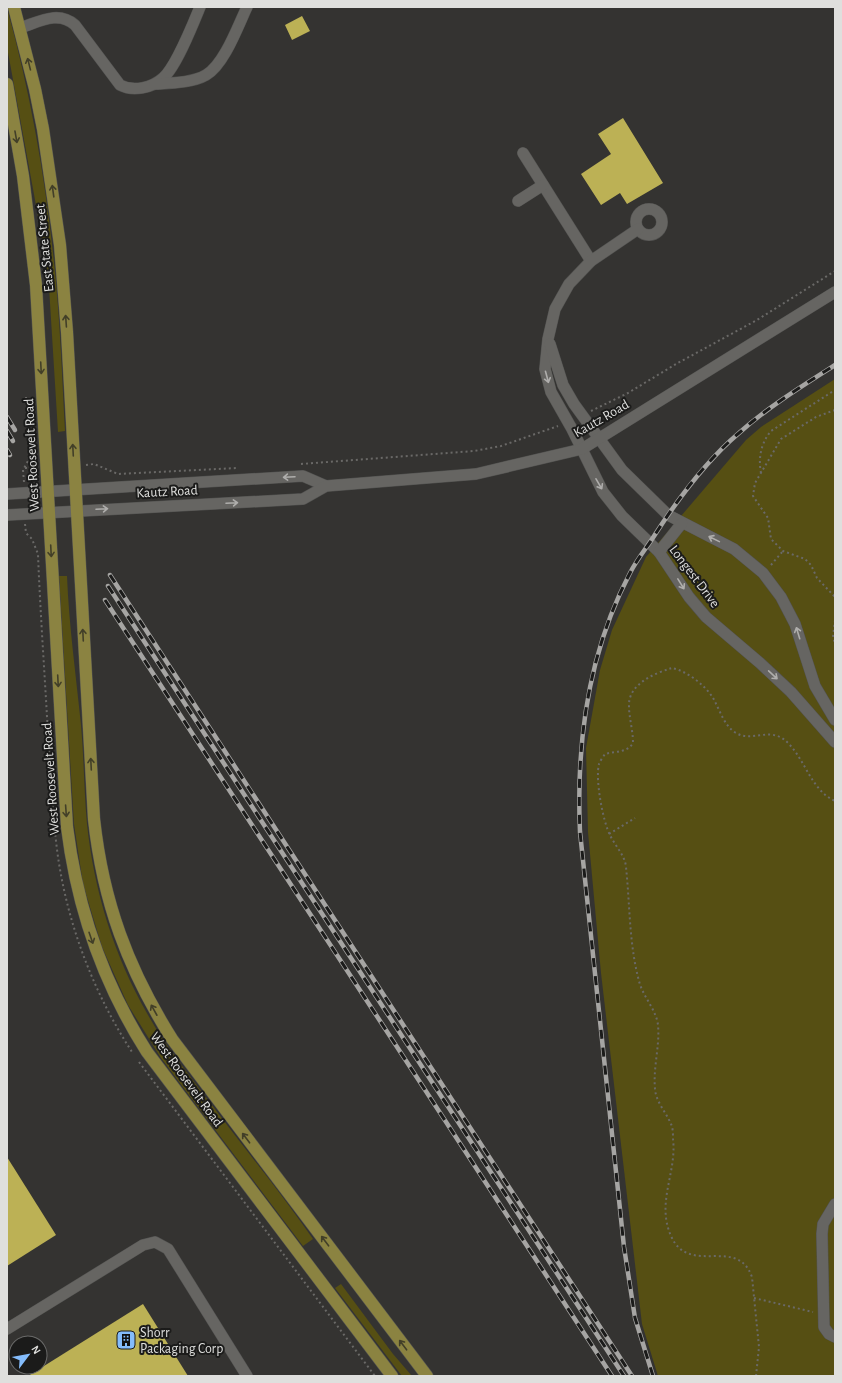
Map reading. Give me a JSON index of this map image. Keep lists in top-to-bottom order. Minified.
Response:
{"streets":{"main road":["East State Street","West Roosevelt Road"],"street":["Kautz Road","Longest Drive"]},"crossings":[["East State Street","Kautz Road"],["East State Street","West Roosevelt Road"],["Kautz Road","West Roosevelt Road"],["Kautz Road","Longest Drive"]],"one_way":["East State Street"],"places":{"building":["Shorr Packaging Corp"]},"north":"top right"}
